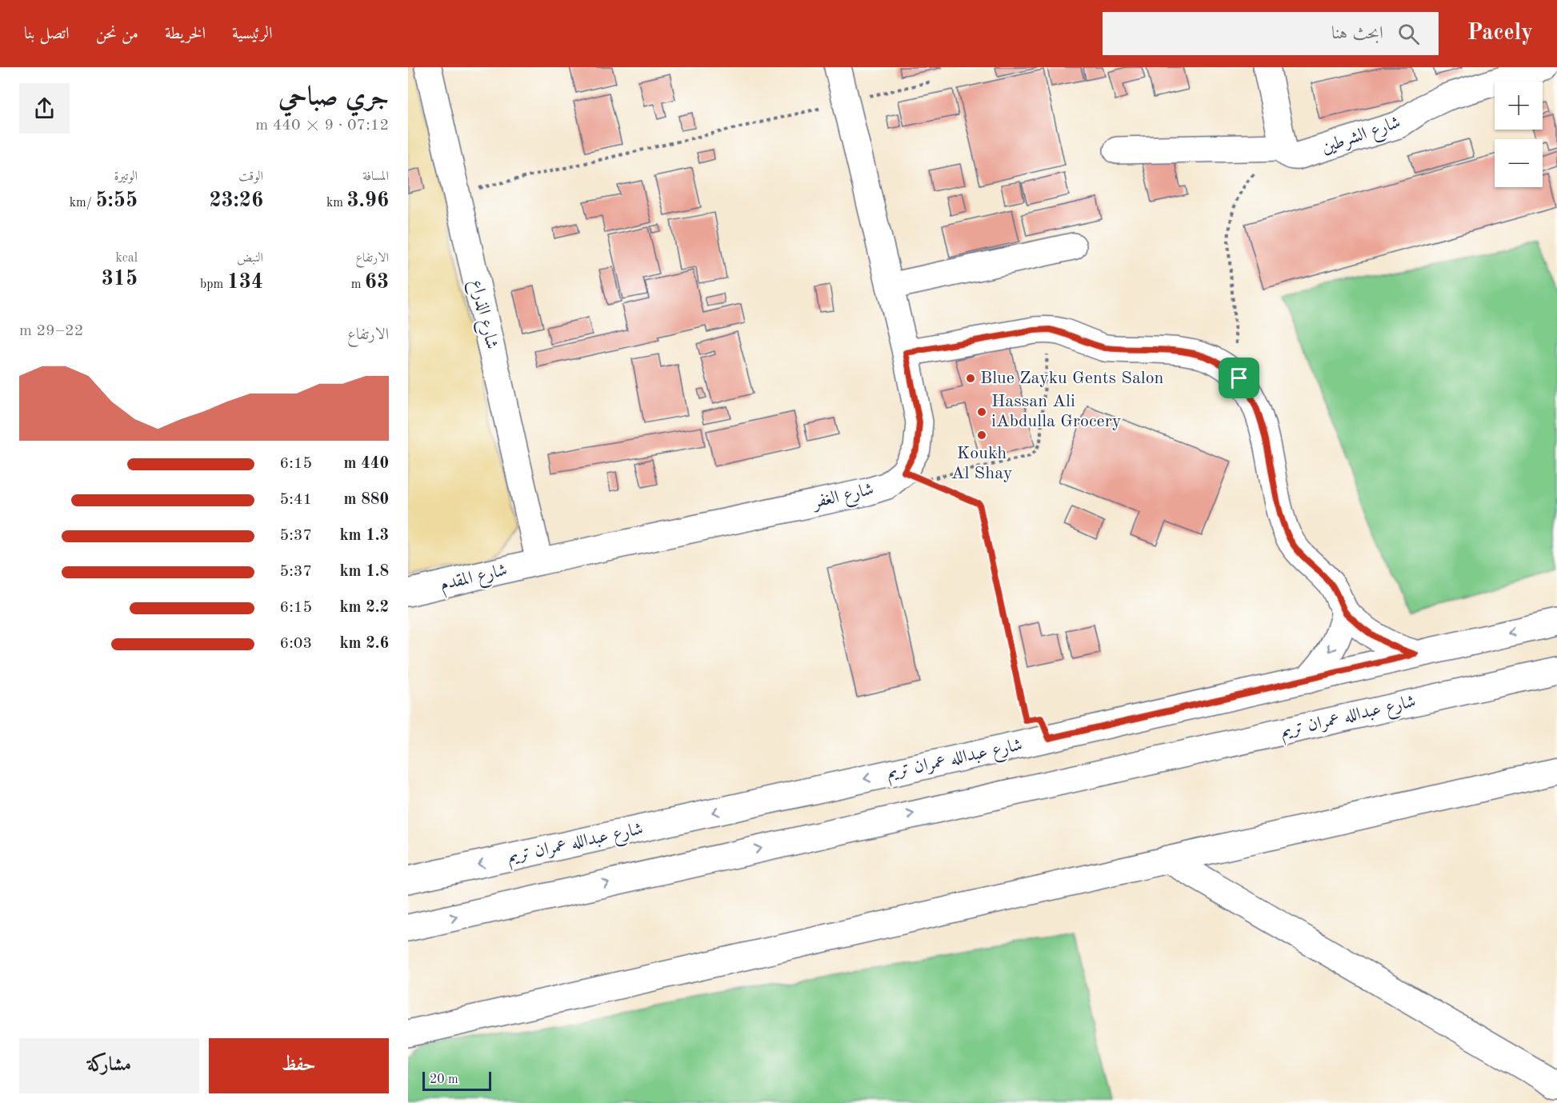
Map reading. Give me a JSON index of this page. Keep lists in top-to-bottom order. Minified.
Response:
{"streets":{"street":["شارع الشرطين","شارع الذراع","شارع الغفر","شارع المقدم","شارع عبدالله عمران تريم"]},"crossings":[["شارع الذراع","شارع الغفر"],["شارع الذراع","شارع المقدم"],["شارع الغفر","شارع المقدم"]],"places":["Blue Zayku Gents Salon","Hassan Ali iAbdulla Grocery","Koukh Al Shay"],"scale_bar":"20 m","page":{"header":"Pacely","search":"ابحث هنا","nav":["الرئيسية","الخريطة","من نحن","اتصل بنا"],"heading":["جري صباحي","07:12 · 9 × 440 m"],"map_buttons":["+","−"],"stats":[["المسافة","3.96 km"],["الوقت","23:26"],["الوتيرة","5:55 /km"],["الارتفاع","63 m"],["النبض","134 bpm"],["kcal","315"]],"chart":["الارتفاع","22–29 m"],"list":[{"name":"440 m","note":"6:15"},{"name":"880 m","note":"5:41"},{"name":"1.3 km","note":"5:37"},{"name":"1.8 km","note":"5:37"},{"name":"2.2 km","note":"6:15"},{"name":"2.6 km","note":"6:03"}],"buttons":["حفظ","مشاركة"],"scale":"20 m"}}
